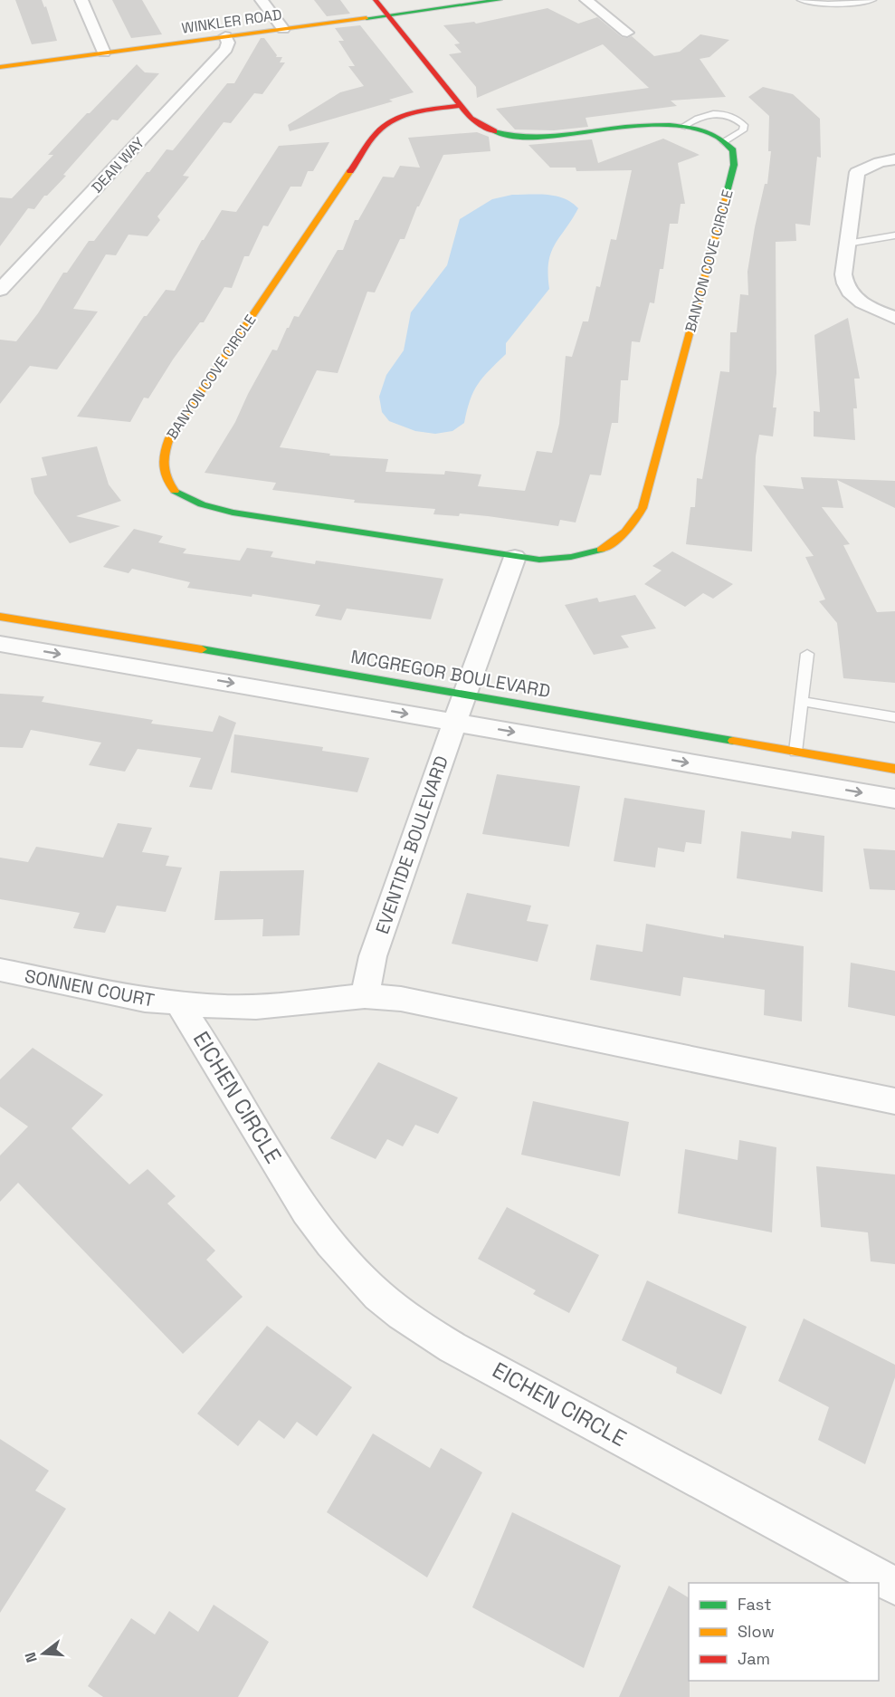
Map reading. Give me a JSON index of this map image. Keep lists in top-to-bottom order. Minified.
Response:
{"streets":{"street":["WINKLER ROAD","DEAN WAY","BANYON COVE CIRCLE","MCGREGOR BOULEVARD","EVENTIDE BOULEVARD","SONNEN COURT","EICHEN CIRCLE"]},"crossings":[["WINKLER ROAD","DEAN WAY"],["MCGREGOR BOULEVARD","EVENTIDE BOULEVARD"],["EVENTIDE BOULEVARD","EICHEN CIRCLE"],["SONNEN COURT","EICHEN CIRCLE"]],"legend":["Fast","Slow","Jam"],"north":"left"}
